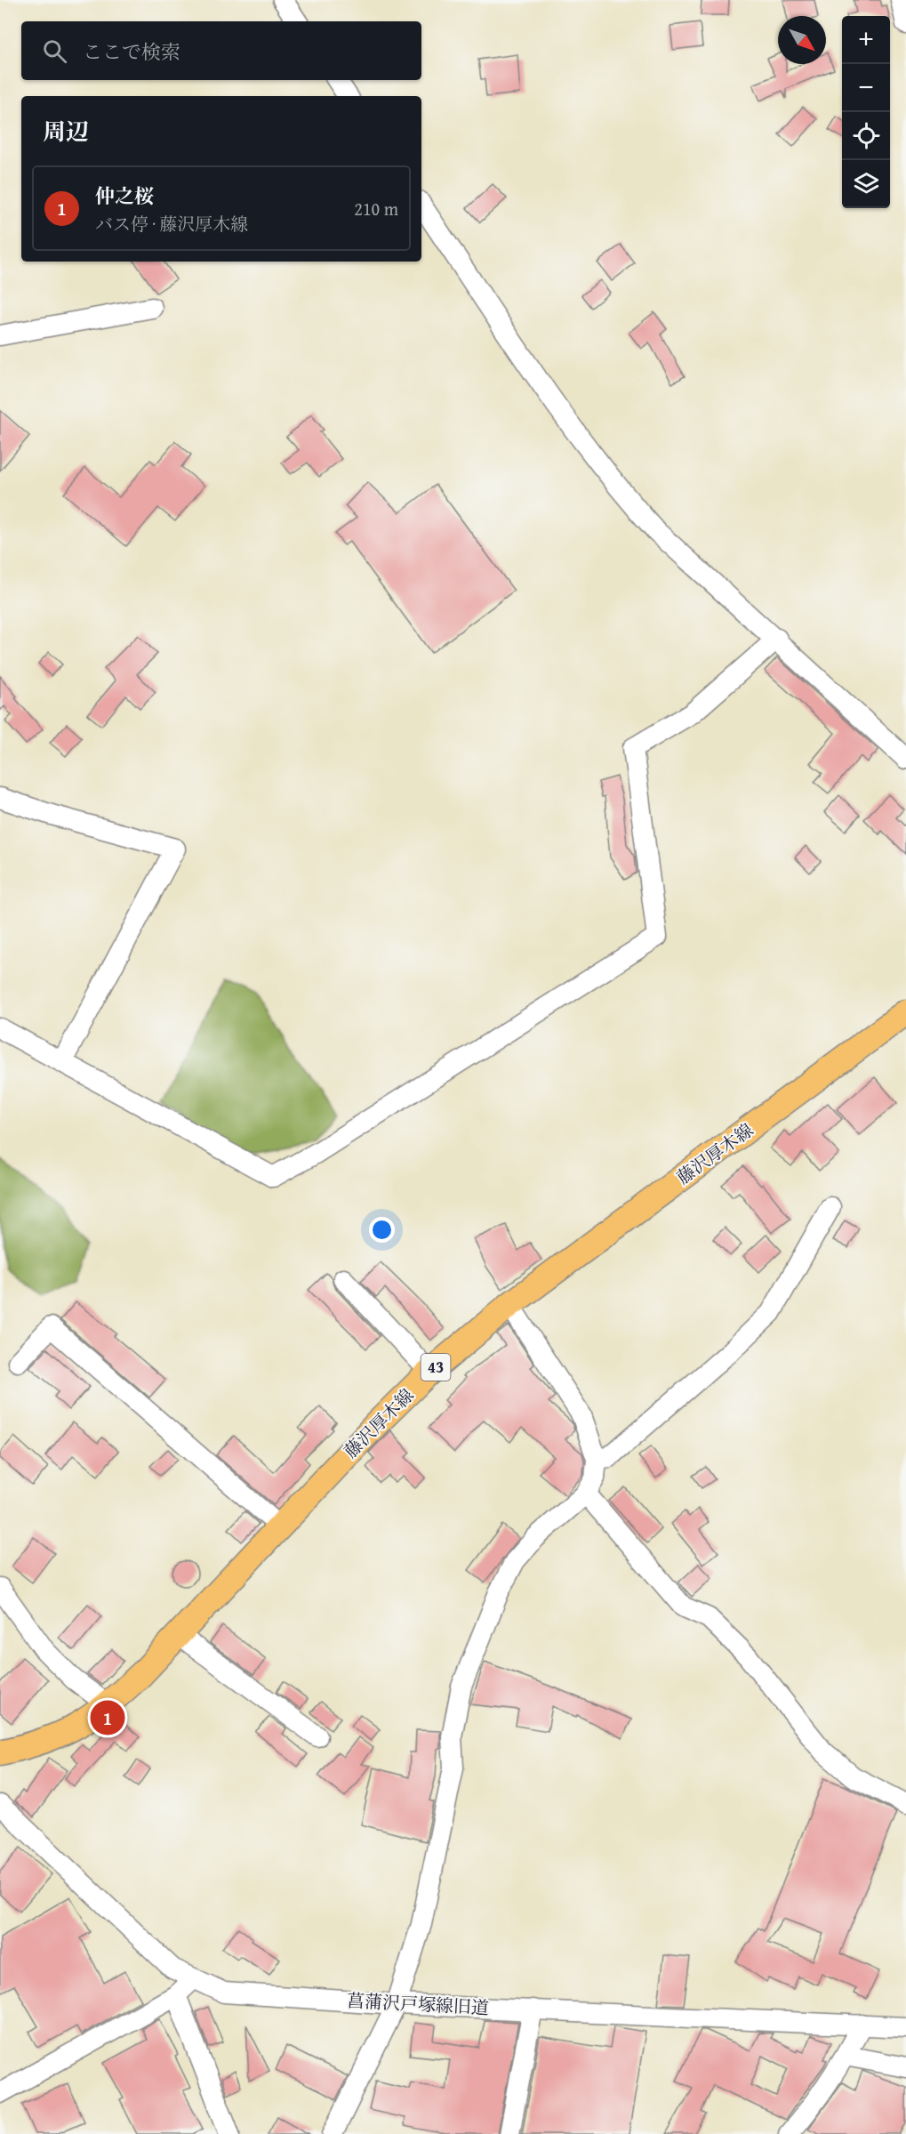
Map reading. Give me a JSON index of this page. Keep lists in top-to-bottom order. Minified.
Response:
{"streets":{"main road":["藤沢厚木線","43"],"street":["菖蒲沢戸塚線旧道"]},"north":"bottom right","page":{"map_buttons":["+","−"],"search":"ここで検索","heading":"周辺","list":[{"mark":"1","name":"仲之桜","note":"バス停 · 藤沢厚木線","value":"210 m"}],"pins":"1"}}
